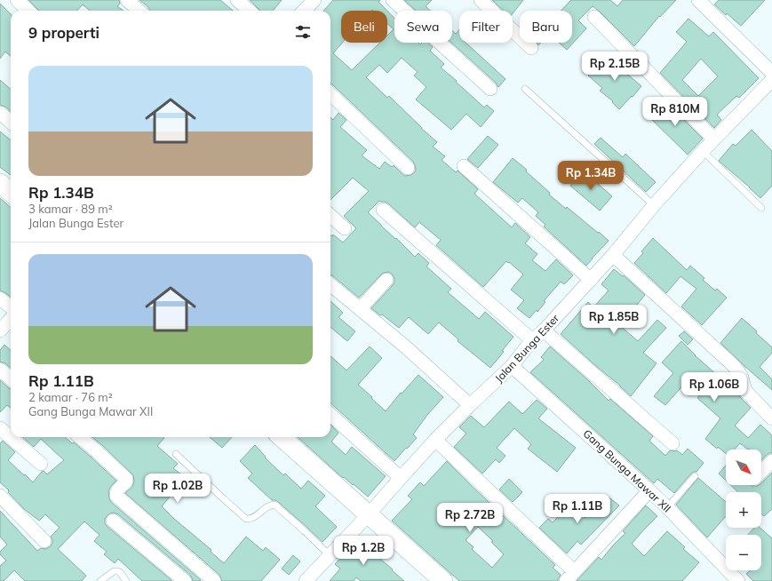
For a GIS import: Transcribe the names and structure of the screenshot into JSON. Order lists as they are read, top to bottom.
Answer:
{
  "streets": {
    "street": ["Jalan Bunga Ester", "Gang Bunga Mawar XII"]
  },
  "crossings": [
    ["Jalan Bunga Ester", "Gang Bunga Mawar XII"]
  ],
  "north": "bottom right",
  "page": {
    "chip": [
      "Beli",
      "Sewa",
      "Filter",
      "Baru"
    ],
    "heading": "9 properti",
    "price": [
      "Rp 2.15B",
      "Rp 810M",
      "Rp 1.34B",
      "Rp 1.85B",
      "Rp 1.06B",
      "Rp 1.02B",
      "Rp 1.11B",
      "Rp 2.72B",
      "Rp 1.2B"
    ],
    "list": [
      {
        "name": "Rp 1.34B",
        "note": "3 kamar · 89 m² · Jalan Bunga Ester"
      },
      {
        "name": "Rp 1.11B",
        "note": "2 kamar · 76 m² · Gang Bunga Mawar XII"
      }
    ],
    "map_buttons": ["+", "−"]
  }
}
